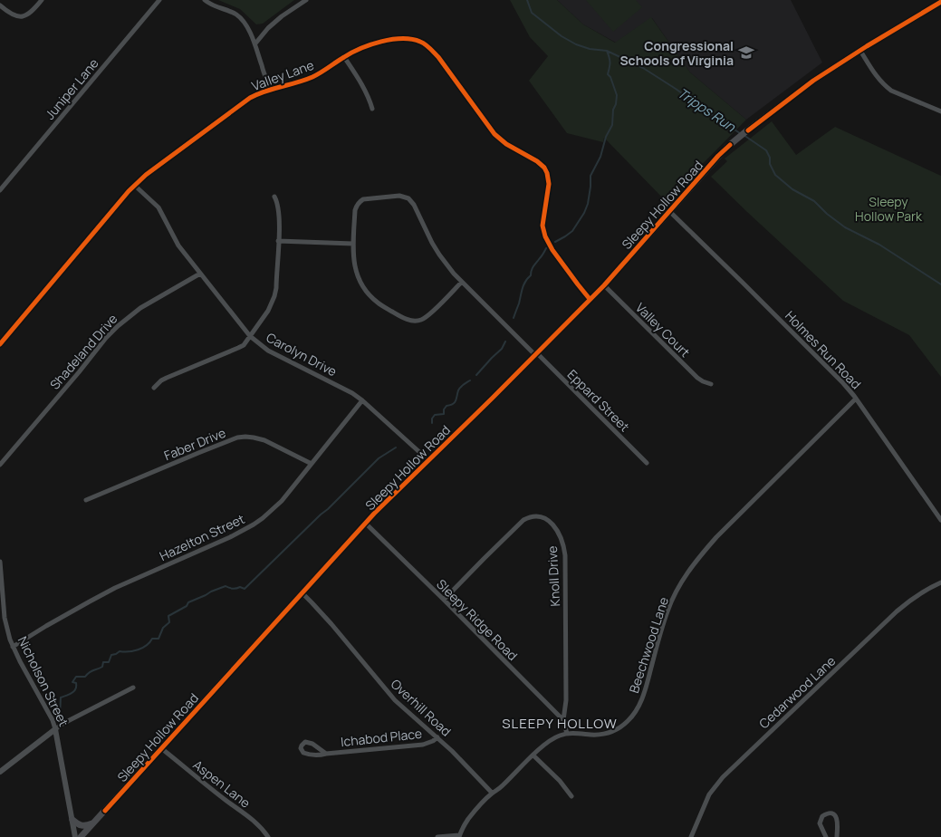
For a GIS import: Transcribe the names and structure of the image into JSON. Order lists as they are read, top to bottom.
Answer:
{
  "streets": {
    "main road": ["Sleepy Hollow Road"],
    "street": [
      "Valley Lane",
      "Juniper Lane",
      "Valley Court",
      "Holmes Run Road",
      "Shadeland Drive",
      "Carolyn Drive",
      "Eppard Street",
      "Faber Drive",
      "Hazelton Street",
      "Knoll Drive",
      "Sleepy Ridge Road",
      "Beechwood Lane",
      "Nicholson Street",
      "Cedarwood Lane",
      "Overhill Road",
      "Ichabod Place",
      "Aspen Lane"
    ]
  },
  "crossings": [
    ["Valley Lane", "Sleepy Hollow Road"],
    ["Valley Lane", "Carolyn Drive"],
    ["Sleepy Hollow Road", "Valley Court"],
    ["Sleepy Hollow Road", "Holmes Run Road"],
    ["Sleepy Hollow Road", "Carolyn Drive"],
    ["Sleepy Hollow Road", "Eppard Street"],
    ["Sleepy Hollow Road", "Sleepy Ridge Road"],
    ["Sleepy Hollow Road", "Overhill Road"],
    ["Sleepy Hollow Road", "Aspen Lane"],
    ["Holmes Run Road", "Beechwood Lane"],
    ["Shadeland Drive", "Carolyn Drive"],
    ["Carolyn Drive", "Hazelton Street"],
    ["Faber Drive", "Hazelton Street"],
    ["Hazelton Street", "Nicholson Street"],
    ["Knoll Drive", "Sleepy Ridge Road"],
    ["Sleepy Ridge Road", "Beechwood Lane"],
    ["Beechwood Lane", "Overhill Road"],
    ["Overhill Road", "Ichabod Place"]
  ],
  "districts": ["SLEEPY HOLLOW"],
  "water": ["Tripps Run"],
  "parks": ["Sleepy Hollow Park"],
  "places": {
    "school or university": ["Congressional Schools of Virginia"]
  }
}
